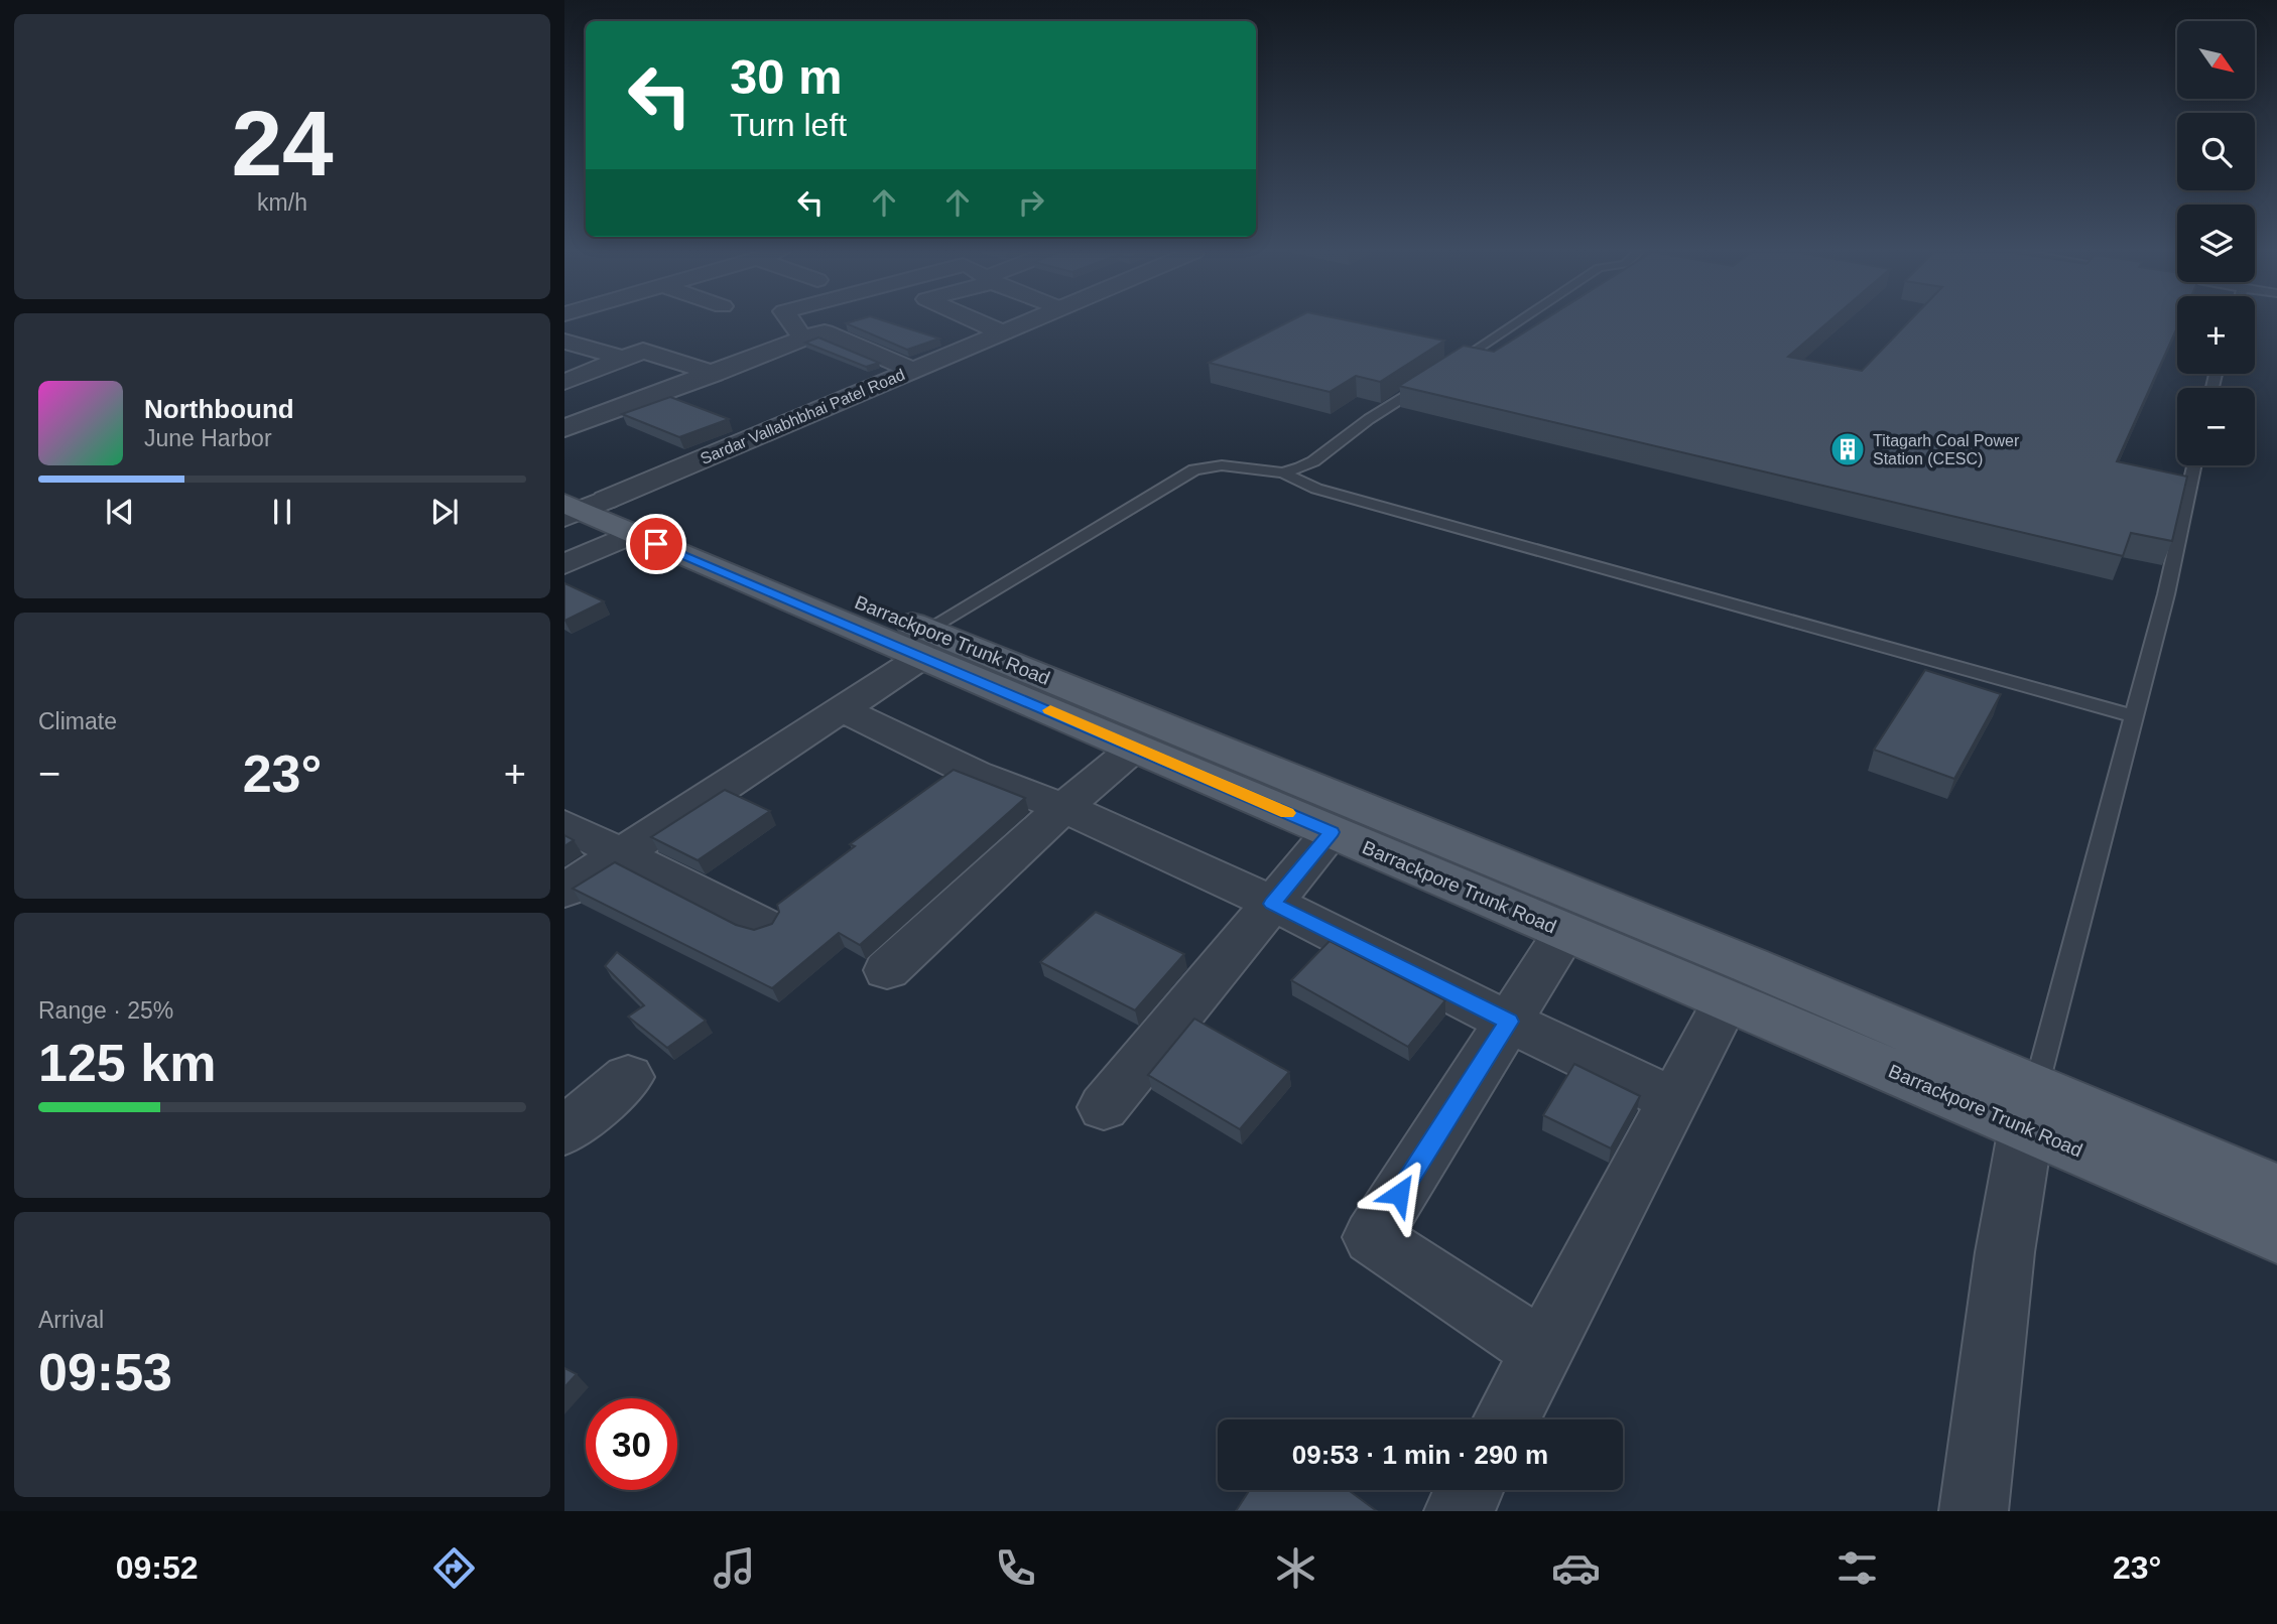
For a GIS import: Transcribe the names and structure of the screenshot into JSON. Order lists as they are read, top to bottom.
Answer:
{
  "streets": {
    "main road": ["Barrackpore Trunk Road"],
    "street": ["Sardar Vallabhbhai Patel Road"]
  },
  "crossings": [
    ["Sardar Vallabhbhai Patel Road", "Barrackpore Trunk Road"]
  ],
  "places": {
    "building": ["Titagarh Coal Power Station (CESC)"]
  },
  "north": "bottom right",
  "page": {
    "tile": [
      ["24", "km/h"],
      "Climate",
      ["Range · 25%", "125 km"],
      ["Arrival", "09:53"]
    ],
    "map_buttons": ["+", "−"],
    "turn": ["30 m", "Turn left"],
    "song": ["Northbound", "June Harbor"],
    "heat": ["−", "23°", "+"],
    "limit": "30",
    "trip": "09:53 · 1 min · 290 m",
    "tabs": ["09:52", "23°"]
  }
}
